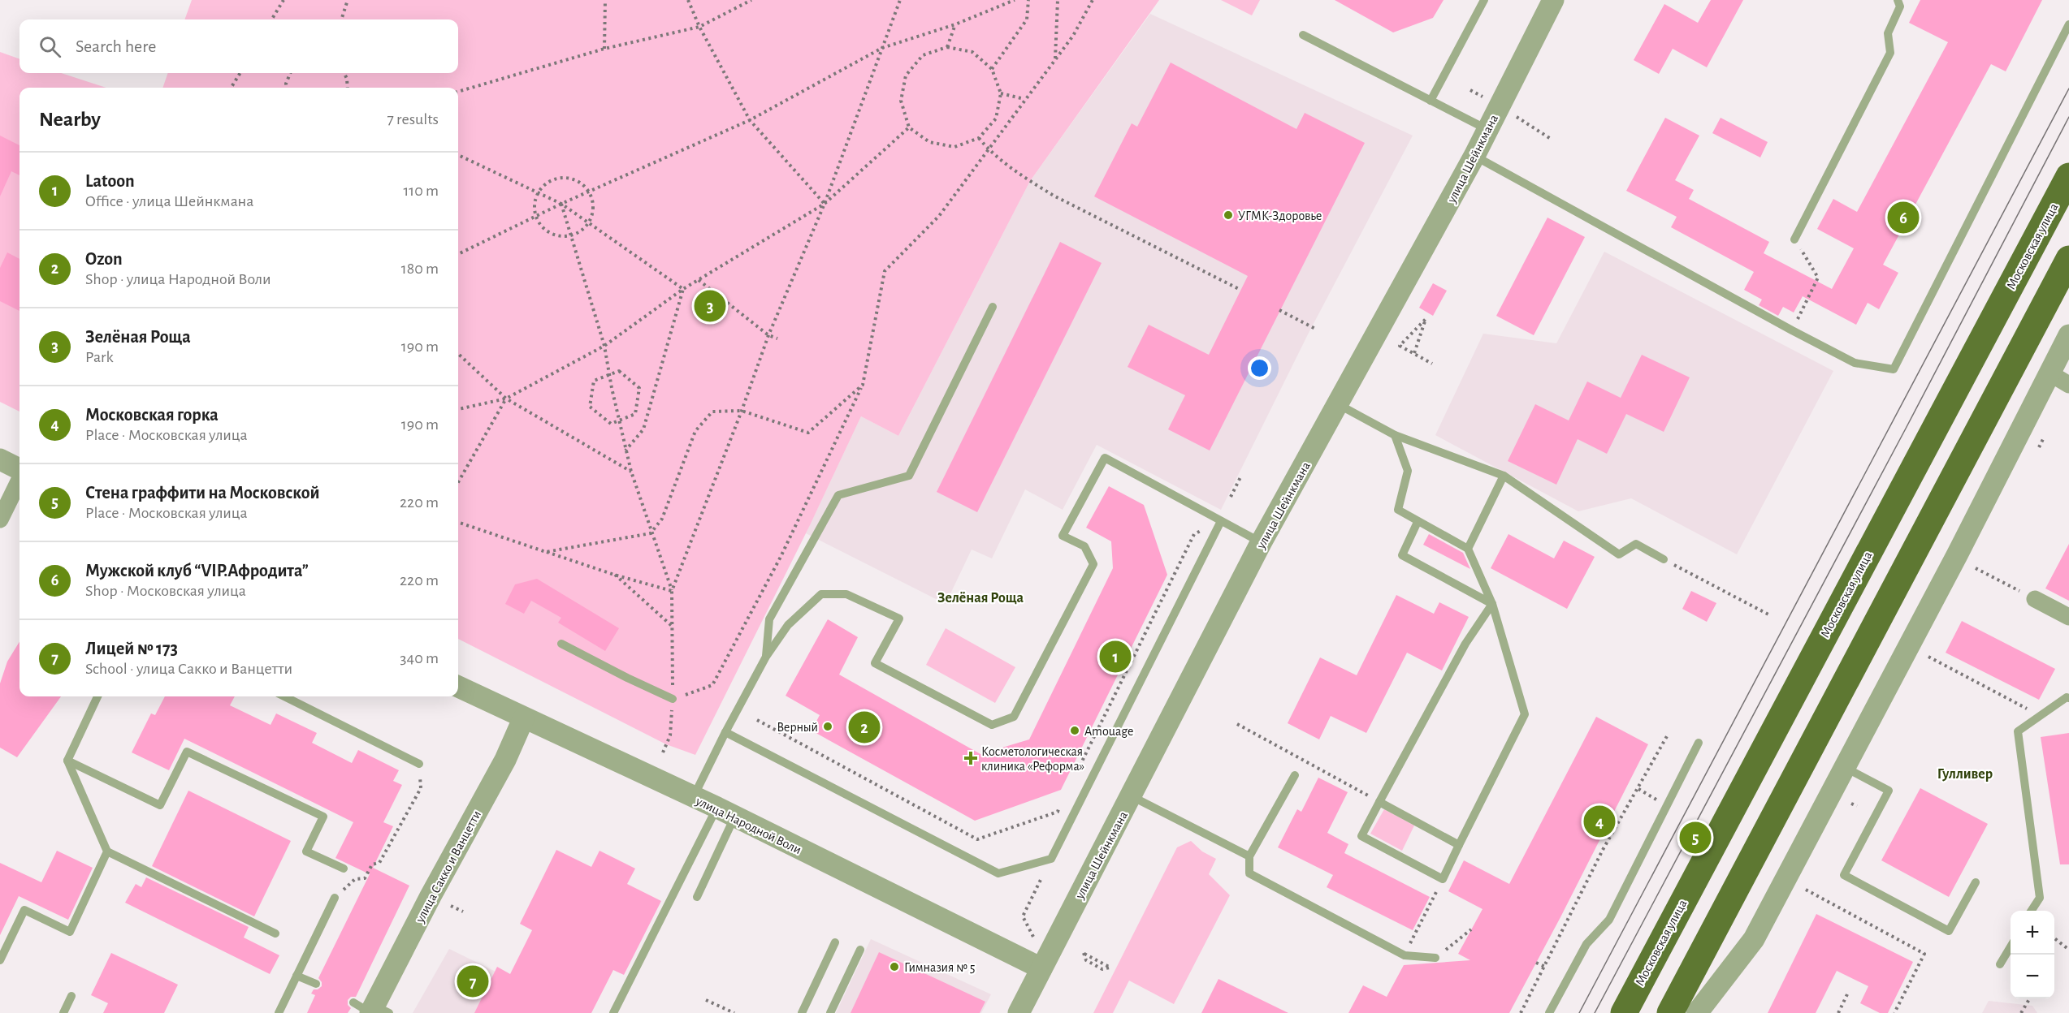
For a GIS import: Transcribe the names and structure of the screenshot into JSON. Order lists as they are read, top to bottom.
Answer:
{
  "streets": {
    "main road": ["Московская улица"],
    "street": ["улица Шейнкмана", "улица Народной Воли", "улица Сакко и Ванцетти"]
  },
  "crossings": [
    ["улица Шейнкмана", "улица Народной Воли"],
    ["улица Народной Воли", "улица Сакко и Ванцетти"]
  ],
  "districts": ["Зелёная Роща", "Гулливер"],
  "places": {
    "other": [
      "УГМК-Здоровье",
      "Верный",
      "Amouage",
      "Гимназия № 5"
    ],
    "health": ["Косметологическая клиника «Реформа»"]
  },
  "page": {
    "search": "Search here",
    "heading": ["Nearby", "7 results"],
    "list": [
      {
        "mark": "1",
        "name": "Latoon",
        "note": "Office · улица Шейнкмана",
        "value": "110 m"
      },
      {
        "mark": "2",
        "name": "Ozon",
        "note": "Shop · улица Народной Воли",
        "value": "180 m"
      },
      {
        "mark": "3",
        "name": "Зелёная Роща",
        "note": "Park",
        "value": "190 m"
      },
      {
        "mark": "4",
        "name": "Московская горка",
        "note": "Place · Московская улица",
        "value": "190 m"
      },
      {
        "mark": "5",
        "name": "Стена граффити на Московской",
        "note": "Place · Московская улица",
        "value": "220 m"
      },
      {
        "mark": "6",
        "name": "Мужской клуб “VIP.Афродита”",
        "note": "Shop · Московская улица",
        "value": "220 m"
      },
      {
        "mark": "7",
        "name": "Лицей № 173",
        "note": "School · улица Сакко и Ванцетти",
        "value": "340 m"
      }
    ],
    "pins": [
      "6",
      "3",
      "1",
      "2",
      "4",
      "5",
      "7"
    ],
    "map_buttons": ["+", "−"]
  }
}
